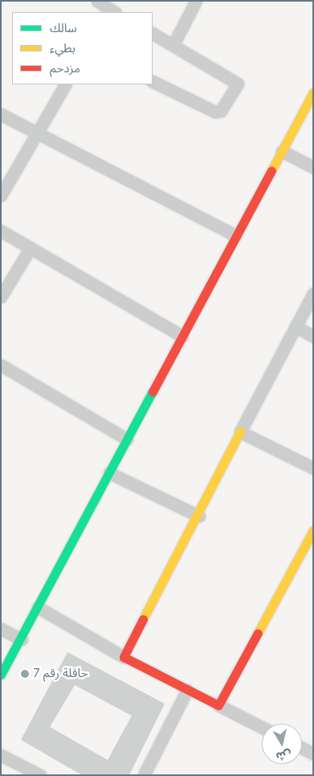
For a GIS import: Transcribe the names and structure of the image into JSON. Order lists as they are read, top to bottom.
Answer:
{
  "places": ["حافلة رقم 7"],
  "legend": ["سالك", "بطيء", "مزدحم"],
  "north": "bottom"
}
